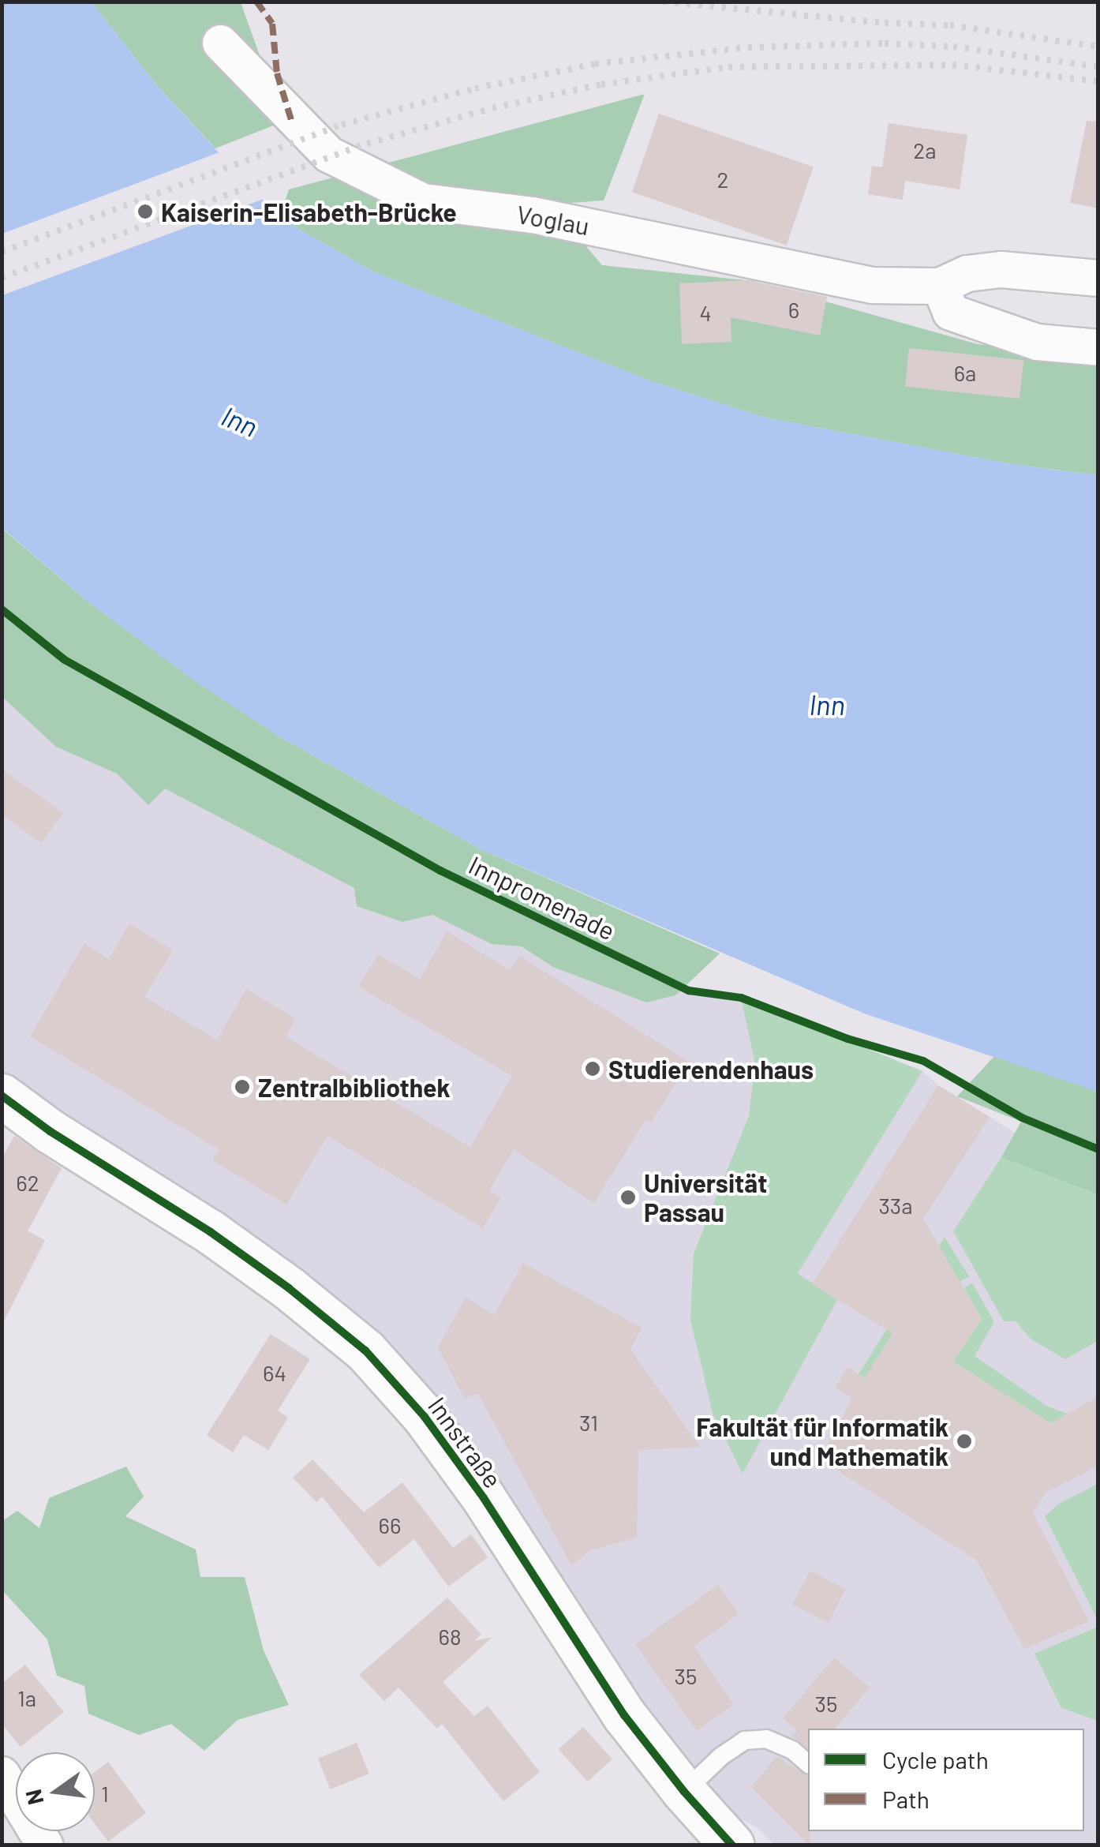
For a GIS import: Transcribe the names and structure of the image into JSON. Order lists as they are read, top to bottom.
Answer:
{
  "streets": {
    "street": ["Voglau", "Innstraße"],
    "cycle path": ["Innpromenade"]
  },
  "water": ["Inn"],
  "places": [
    "Kaiserin-Elisabeth-Brücke",
    "Studierendenhaus",
    "Zentralbibliothek",
    "Universität Passau",
    "Fakultät für Informatik und Mathematik"
  ],
  "house_numbers": [
    "2a",
    "2",
    "6",
    "4",
    "6a",
    "62",
    "33a",
    "64",
    "31",
    "66",
    "68",
    "35",
    "1a",
    "35",
    "1"
  ],
  "legend": ["Cycle path", "Path"],
  "north": "left"
}
